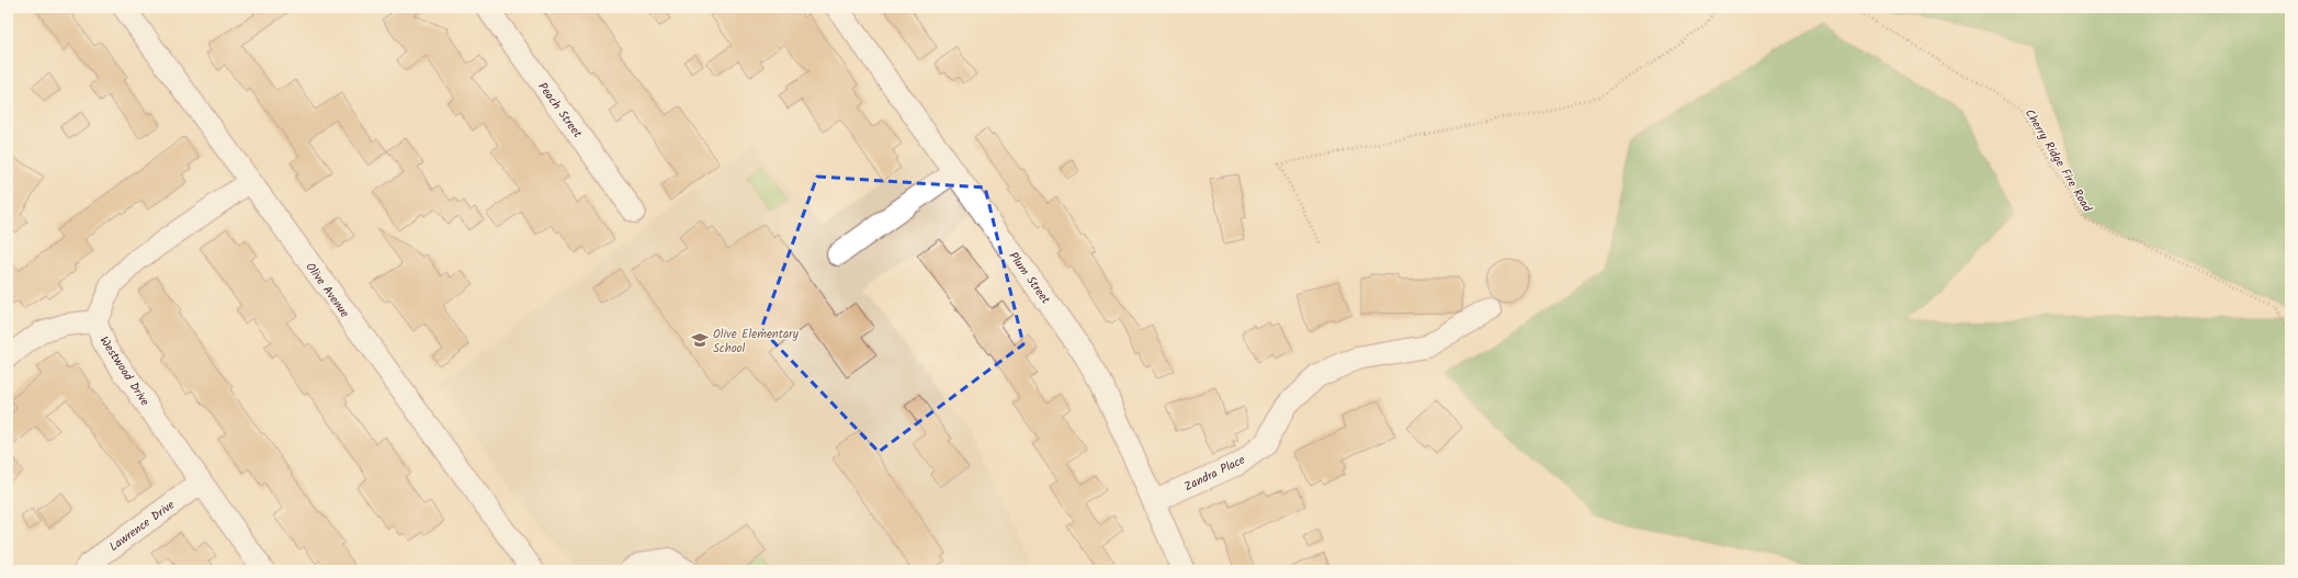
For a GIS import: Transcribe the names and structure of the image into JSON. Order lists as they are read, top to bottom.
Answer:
{
  "streets": {
    "street": [
      "Peach Street",
      "Plum Street",
      "Olive Avenue",
      "Westwood Drive",
      "Zandra Place",
      "Lawrence Drive"
    ],
    "path": ["Cherry Ridge Fire Road"]
  },
  "crossings": [
    ["Plum Street", "Zandra Place"],
    ["Olive Avenue", "Westwood Drive"],
    ["Westwood Drive", "Lawrence Drive"]
  ],
  "places": {
    "school or university": ["Olive Elementary School"]
  }
}
